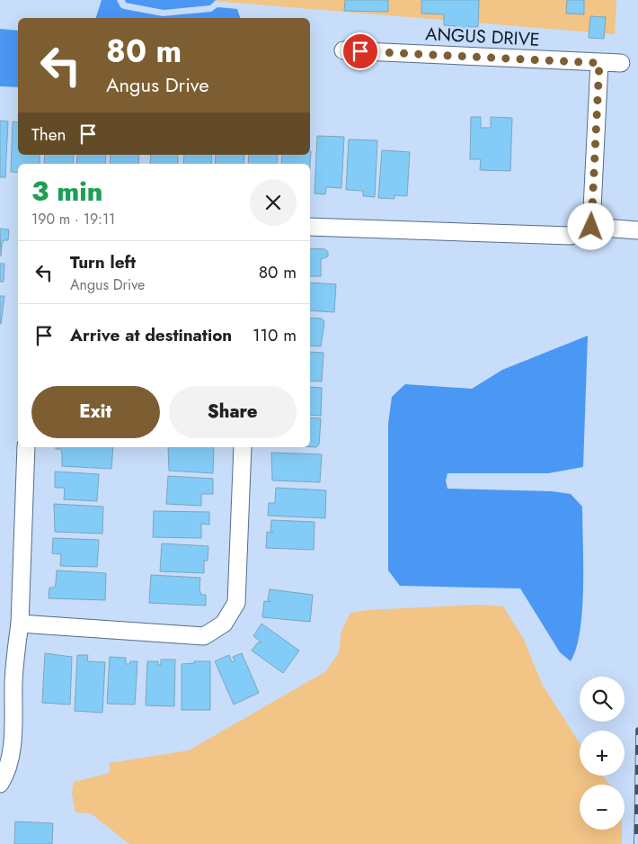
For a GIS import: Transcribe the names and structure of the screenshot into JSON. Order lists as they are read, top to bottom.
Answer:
{
  "streets": {
    "street": ["ANGUS DRIVE"]
  },
  "page": {
    "turn": ["80 m", "Angus Drive"],
    "then": "Then",
    "heading": ["3 min", "190 m · 19:11"],
    "list": [
      {
        "name": "Turn left",
        "note": "Angus Drive",
        "value": "80 m"
      },
      {
        "name": "Arrive at destination",
        "value": "110 m"
      }
    ],
    "buttons": ["Exit", "Share"],
    "map_buttons": ["+", "−"]
  }
}
